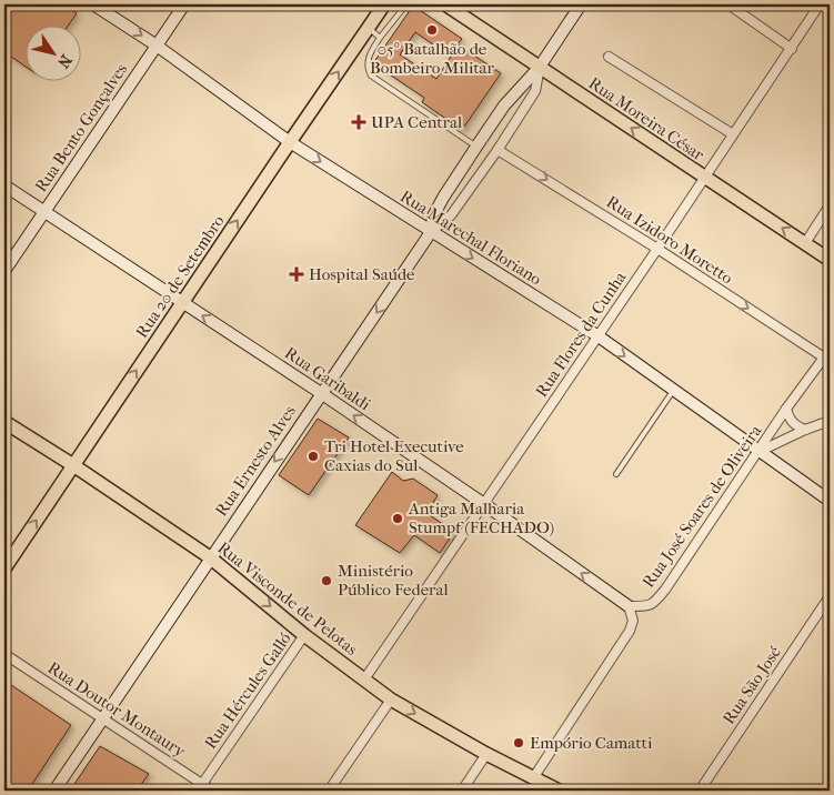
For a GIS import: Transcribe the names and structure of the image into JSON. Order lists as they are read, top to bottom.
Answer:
{
  "streets": {
    "main road": ["Rua Moreira César", "Rua 20 de Setembro", "Rua Visconde de Pelotas"],
    "street": [
      "Rua Bento Gonçalves",
      "Rua Marechal Floriano",
      "Rua Izidoro Moretto",
      "Rua Flores da Cunha",
      "Rua Garibaldi",
      "Rua Ernesto Alves",
      "Rua José Soares de Oliveira",
      "Rua São José",
      "Rua Hércules Galló",
      "Rua Doutor Montaury"
    ]
  },
  "crossings": [
    ["Rua Moreira César", "Rua Flores da Cunha"],
    ["Rua Moreira César", "Rua Ernesto Alves"],
    ["Rua Bento Gonçalves", "Rua Marechal Floriano"],
    ["Rua Bento Gonçalves", "Rua Garibaldi"],
    ["Rua Marechal Floriano", "Rua 20 de Setembro"],
    ["Rua Marechal Floriano", "Rua Flores da Cunha"],
    ["Rua Marechal Floriano", "Rua Ernesto Alves"],
    ["Rua Marechal Floriano", "Rua José Soares de Oliveira"],
    ["Rua Izidoro Moretto", "Rua Flores da Cunha"],
    ["Rua Izidoro Moretto", "Rua Ernesto Alves"],
    ["Rua Izidoro Moretto", "Rua José Soares de Oliveira"],
    ["Rua 20 de Setembro", "Rua Garibaldi"],
    ["Rua 20 de Setembro", "Rua Visconde de Pelotas"],
    ["Rua Flores da Cunha", "Rua Garibaldi"],
    ["Rua Flores da Cunha", "Rua Visconde de Pelotas"],
    ["Rua Garibaldi", "Rua Ernesto Alves"],
    ["Rua Garibaldi", "Rua José Soares de Oliveira"],
    ["Rua Ernesto Alves", "Rua Visconde de Pelotas"],
    ["Rua Ernesto Alves", "Rua Doutor Montaury"],
    ["Rua Visconde de Pelotas", "Rua Hércules Galló"],
    ["Rua Hércules Galló", "Rua Doutor Montaury"]
  ],
  "one_way": [
    "Rua Moreira César",
    "Rua Marechal Floriano",
    "Rua Izidoro Moretto",
    "Rua 20 de Setembro",
    "Rua Garibaldi"
  ],
  "places": {
    "other": [
      "05º Batalhão de Bombeiro Militar",
      "Tri Hotel Executive Caxias do Sul",
      "Antiga Malharia Stumpf (FECHADO)",
      "Ministério Público Federal",
      "Empório Camatti"
    ],
    "health": ["UPA Central", "Hospital Saúde"]
  },
  "north": "bottom right"
}
